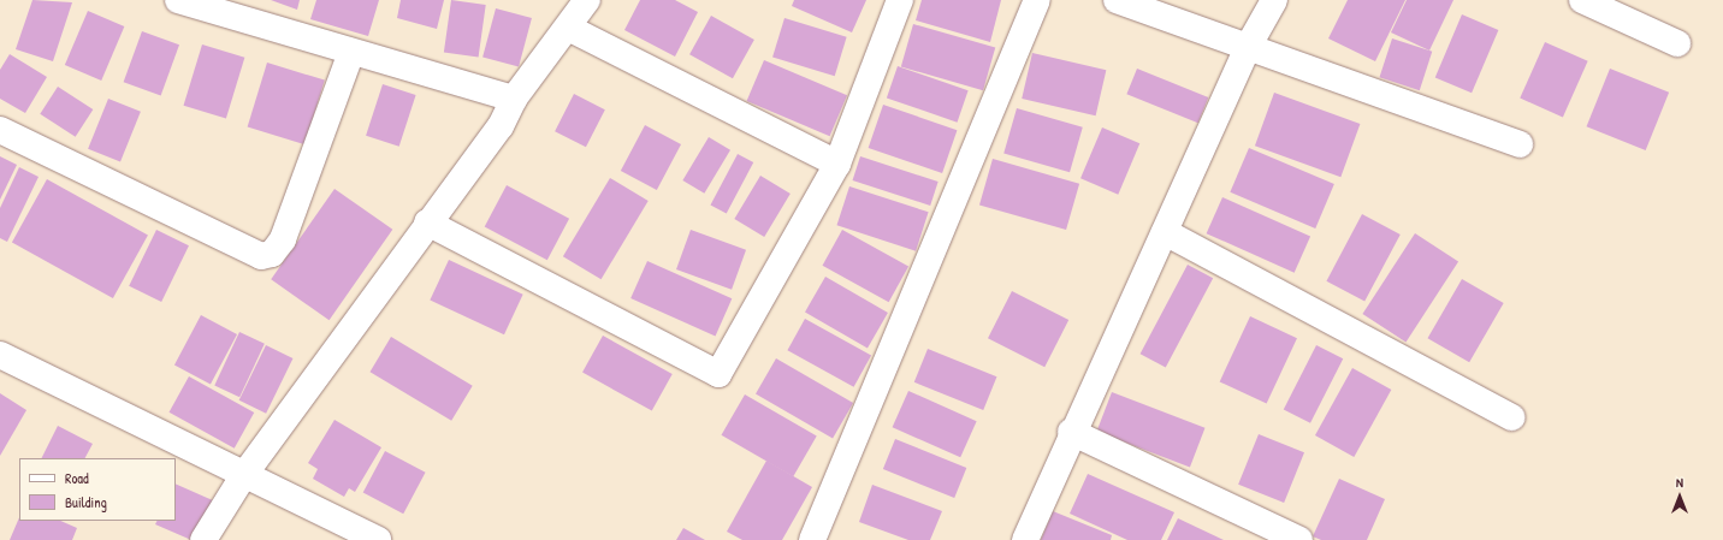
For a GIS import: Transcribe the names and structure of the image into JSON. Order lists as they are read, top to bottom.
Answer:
{
  "legend": ["Road", "Building"],
  "north": "top"
}
